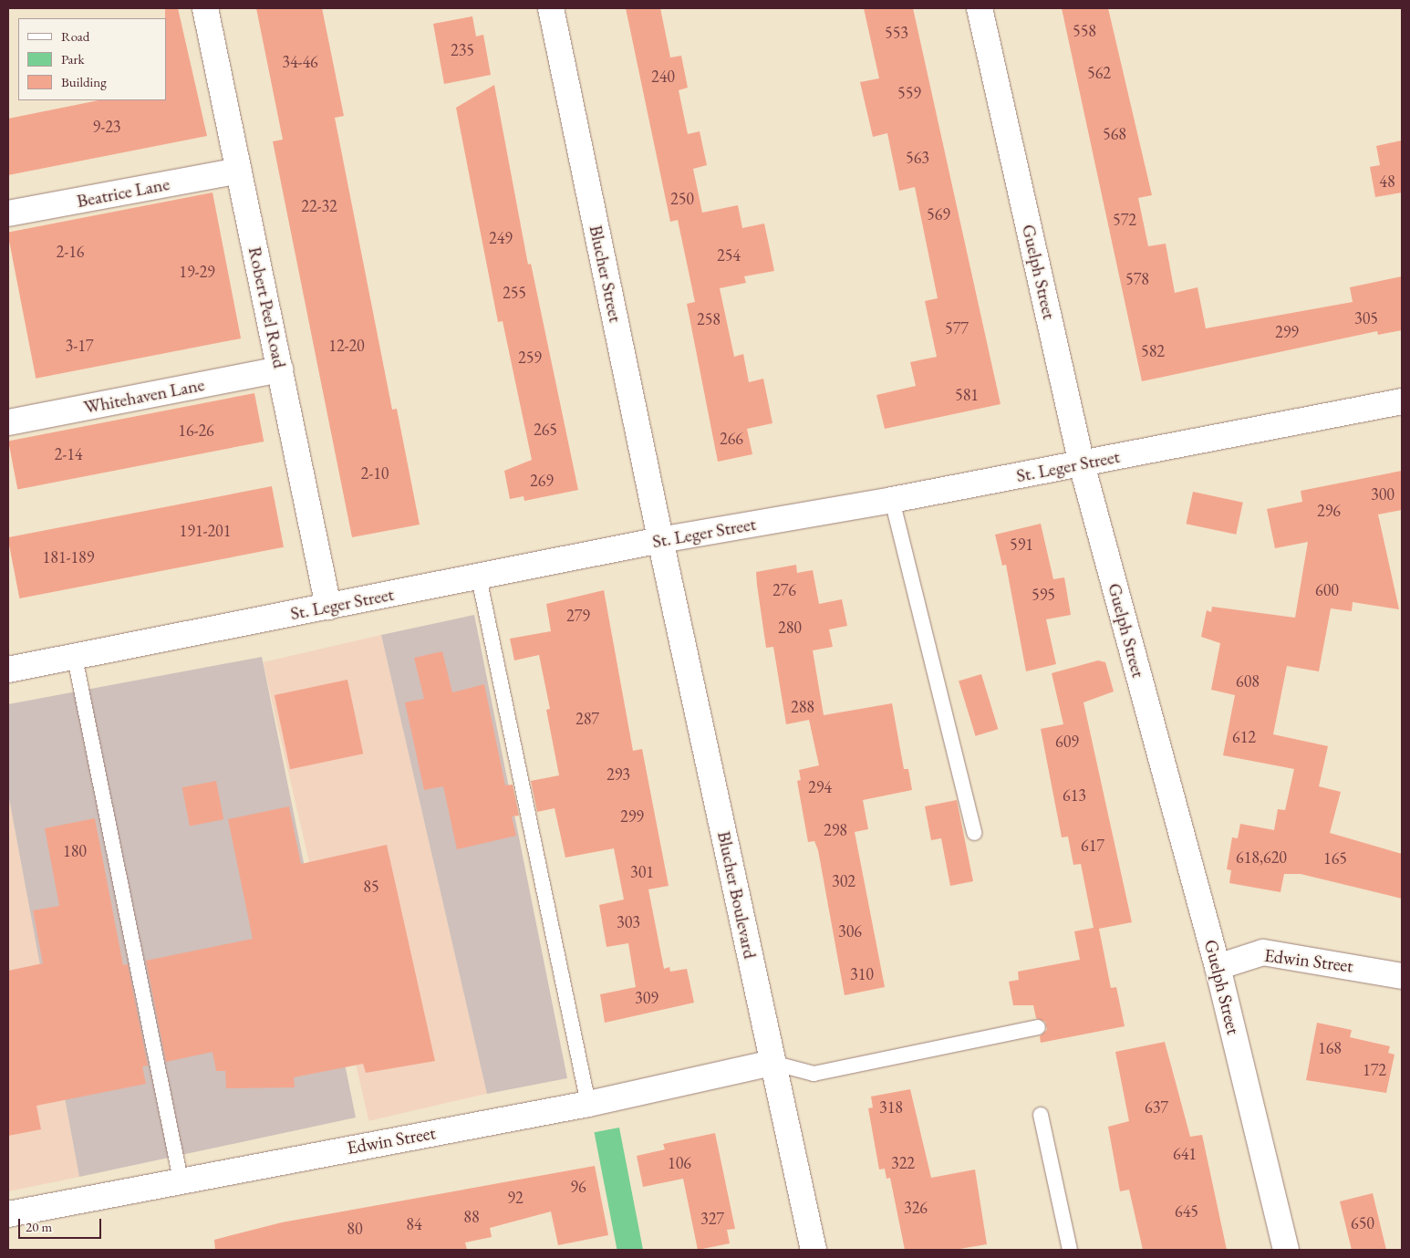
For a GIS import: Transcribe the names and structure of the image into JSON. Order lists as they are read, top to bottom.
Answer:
{
  "streets": {
    "street": [
      "Beatrice Lane",
      "Guelph Street",
      "Blucher Street",
      "Robert Peel Road",
      "Whitehaven Lane",
      "St. Leger Street",
      "Blucher Boulevard",
      "Edwin Street"
    ]
  },
  "crossings": [
    ["Beatrice Lane", "Robert Peel Road"],
    ["Guelph Street", "St. Leger Street"],
    ["Guelph Street", "Edwin Street"],
    ["Blucher Street", "St. Leger Street"],
    ["Blucher Street", "Blucher Boulevard"],
    ["Robert Peel Road", "Whitehaven Lane"],
    ["Robert Peel Road", "St. Leger Street"],
    ["St. Leger Street", "Blucher Boulevard"],
    ["Blucher Boulevard", "Edwin Street"]
  ],
  "house_numbers": [
    "558",
    "553",
    "235",
    "34-46",
    "562",
    "240",
    "559",
    "9-23",
    "568",
    "563",
    "48",
    "250",
    "22-32",
    "569",
    "572",
    "249",
    "2-16",
    "254",
    "19-29",
    "578",
    "255",
    "305",
    "258",
    "577",
    "299",
    "3-17",
    "12-20",
    "582",
    "259",
    "581",
    "265",
    "16-26",
    "266",
    "2-14",
    "2-10",
    "269",
    "300",
    "296",
    "191-201",
    "591",
    "181-189",
    "276",
    "600",
    "595",
    "279",
    "280",
    "608",
    "288",
    "287",
    "612",
    "609",
    "293",
    "294",
    "613",
    "299",
    "298",
    "617",
    "180",
    "618,620",
    "165",
    "301",
    "302",
    "85",
    "303",
    "306",
    "310",
    "309",
    "168",
    "172",
    "318",
    "637",
    "641",
    "106",
    "322",
    "96",
    "92",
    "326",
    "645",
    "88",
    "327",
    "650",
    "84",
    "80"
  ],
  "legend": ["Road", "Park", "Building"],
  "scale_bar": "20 m"
}
